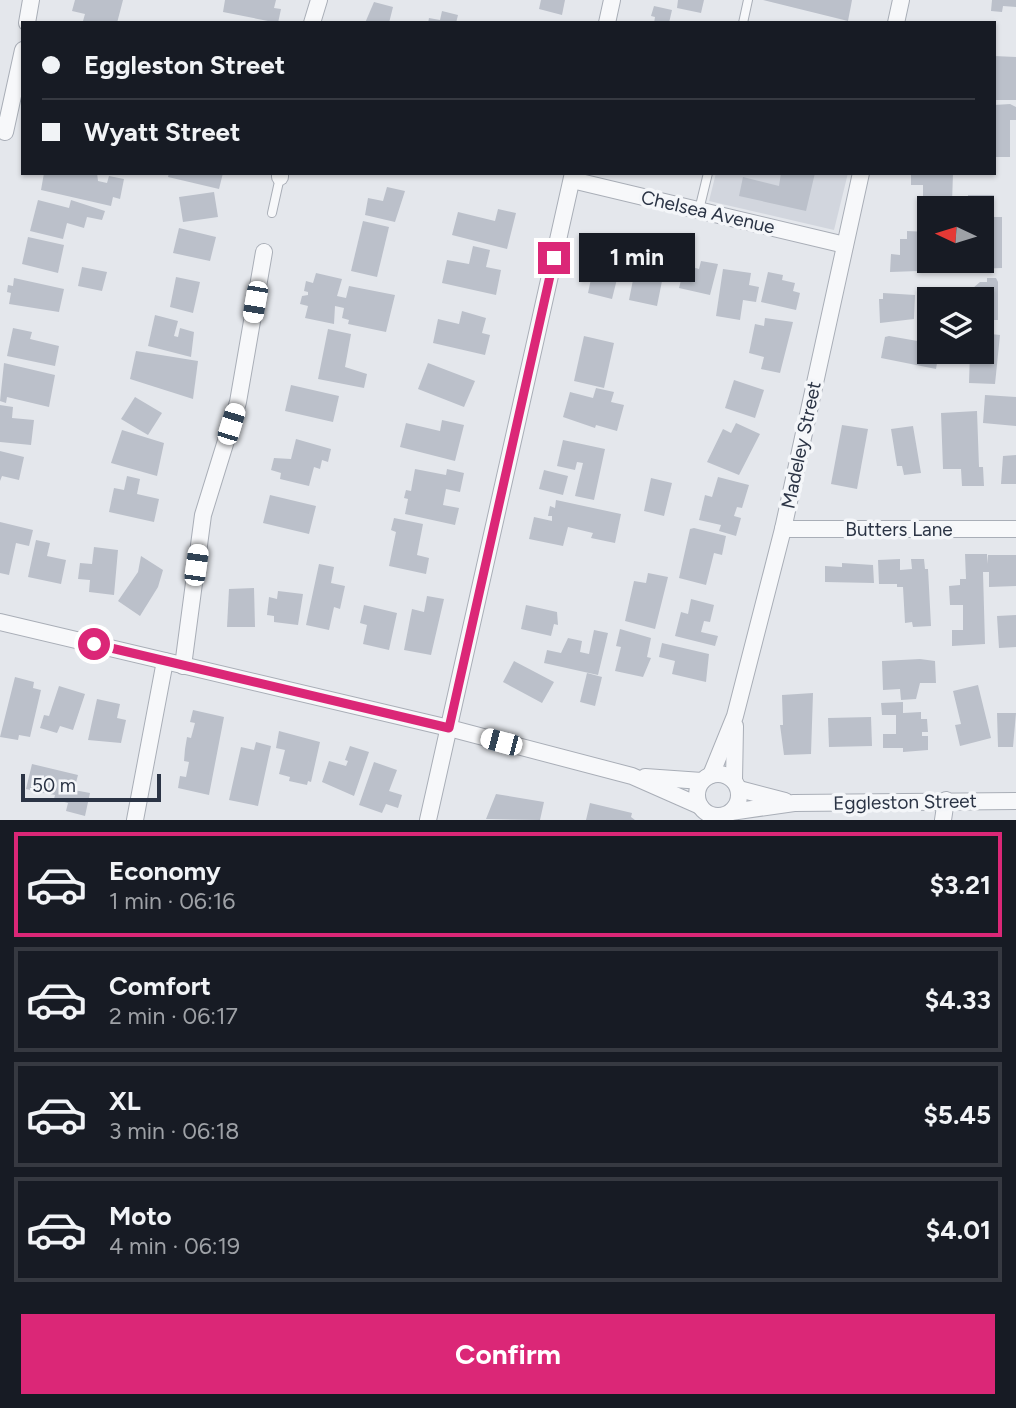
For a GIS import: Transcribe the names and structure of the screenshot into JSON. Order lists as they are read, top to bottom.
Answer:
{
  "streets": {
    "street": [
      "Chelsea Avenue",
      "Madeley Street",
      "Butters Lane",
      "Eggleston Street"
    ]
  },
  "crossings": [
    ["Chelsea Avenue", "Madeley Street"],
    ["Madeley Street", "Butters Lane"],
    ["Madeley Street", "Eggleston Street"]
  ],
  "scale_bar": "50 m",
  "north": "left",
  "page": {
    "banner": ["Eggleston Street", "Wyatt Street"],
    "bubble": "1 min",
    "scale": "50 m",
    "list": [
      {
        "name": "Economy",
        "note": "1 min · 06:16",
        "value": "$3.21"
      },
      {
        "name": "Comfort",
        "note": "2 min · 06:17",
        "value": "$4.33"
      },
      {
        "name": "XL",
        "note": "3 min · 06:18",
        "value": "$5.45"
      },
      {
        "name": "Moto",
        "note": "4 min · 06:19",
        "value": "$4.01"
      }
    ],
    "buttons": "Confirm"
  }
}
